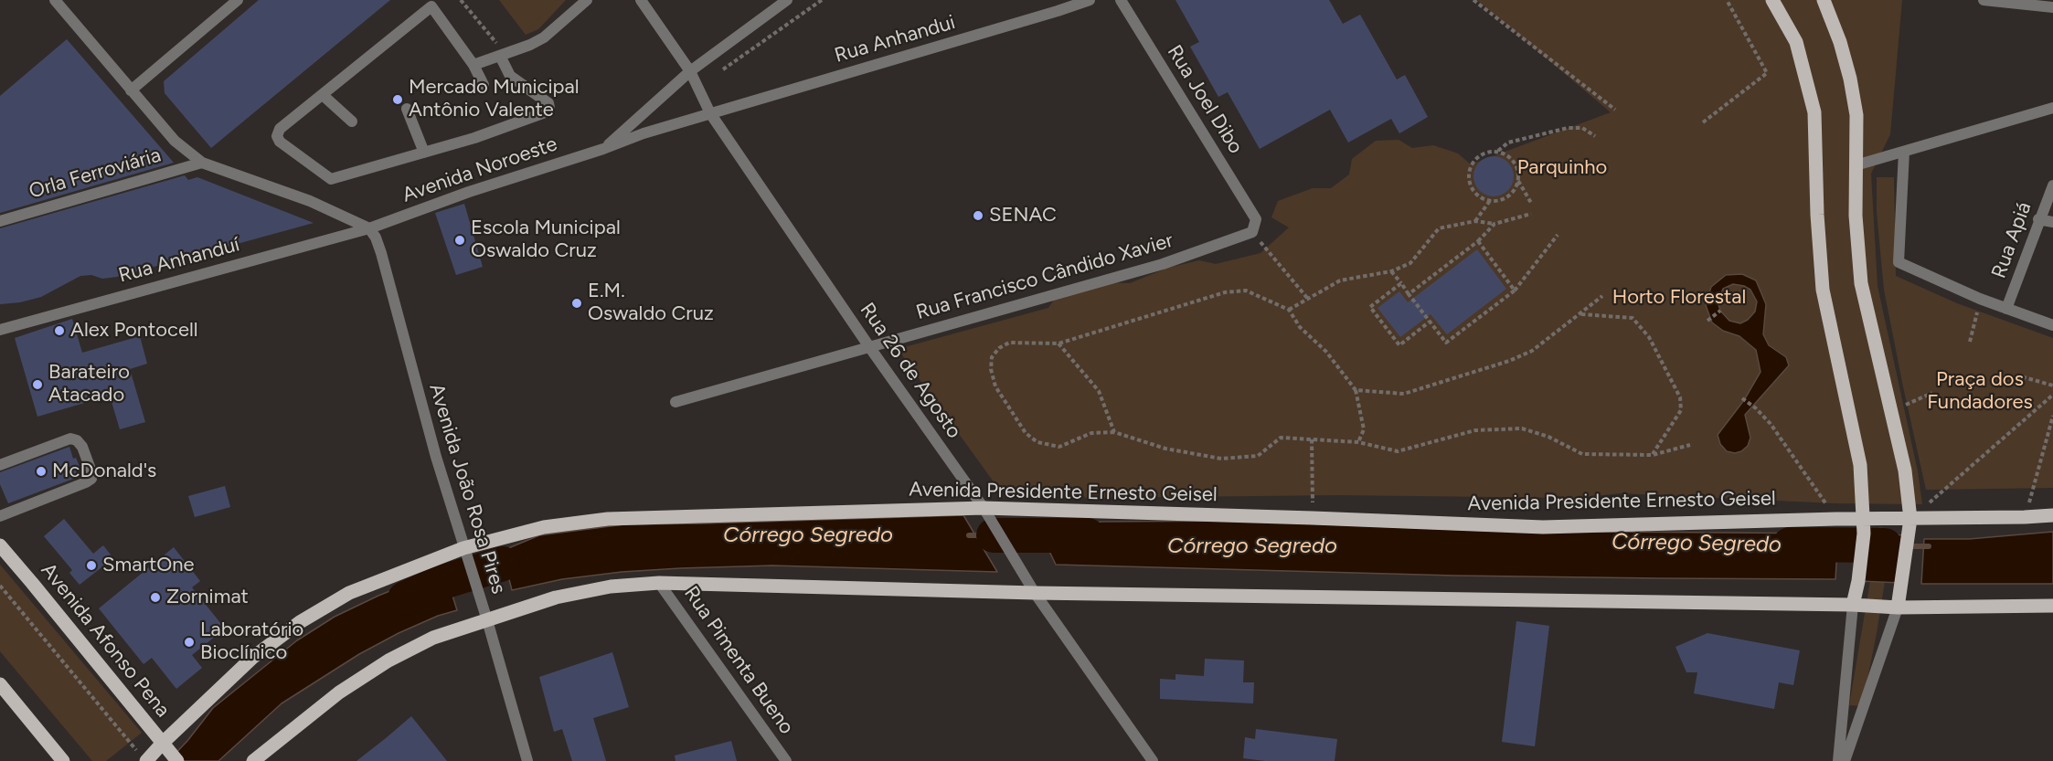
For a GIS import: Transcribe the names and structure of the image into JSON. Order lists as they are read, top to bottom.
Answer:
{
  "streets": {
    "main road": ["Avenida Presidente Ernesto Geisel", "Avenida Afonso Pena"],
    "street": [
      "Rua Anhandui",
      "Rua Joel Dibo",
      "Avenida Noroeste",
      "Orla Ferroviária",
      "Rua Apiá",
      "Rua Anhanduí",
      "Rua Francisco Cândido Xavier",
      "Rua 26 de Agosto",
      "Avenida João Rosa Pires",
      "Rua Pimenta Bueno"
    ]
  },
  "crossings": [
    ["Rua Anhandui", "Avenida Noroeste"],
    ["Rua Anhandui", "Rua 26 de Agosto"],
    ["Rua Joel Dibo", "Rua Francisco Cândido Xavier"],
    ["Avenida Noroeste", "Rua Anhanduí"],
    ["Avenida Noroeste", "Rua 26 de Agosto"],
    ["Avenida Noroeste", "Avenida João Rosa Pires"],
    ["Rua Anhanduí", "Avenida João Rosa Pires"],
    ["Rua Francisco Cândido Xavier", "Rua 26 de Agosto"],
    ["Rua 26 de Agosto", "Avenida Presidente Ernesto Geisel"],
    ["Avenida João Rosa Pires", "Avenida Presidente Ernesto Geisel"],
    ["Avenida Presidente Ernesto Geisel", "Avenida Afonso Pena"]
  ],
  "water": ["Córrego Segredo"],
  "parks": ["Parquinho", "Horto Florestal", "Praça dos Fundadores"],
  "places": [
    "Mercado Municipal Antônio Valente",
    "SENAC",
    "Escola Municipal Oswaldo Cruz",
    "E.M. Oswaldo Cruz",
    "Alex Pontocell",
    "Barateiro Atacado",
    "McDonald's",
    "SmartOne",
    "Zornimat",
    "Laboratório Bioclínico"
  ]
}
